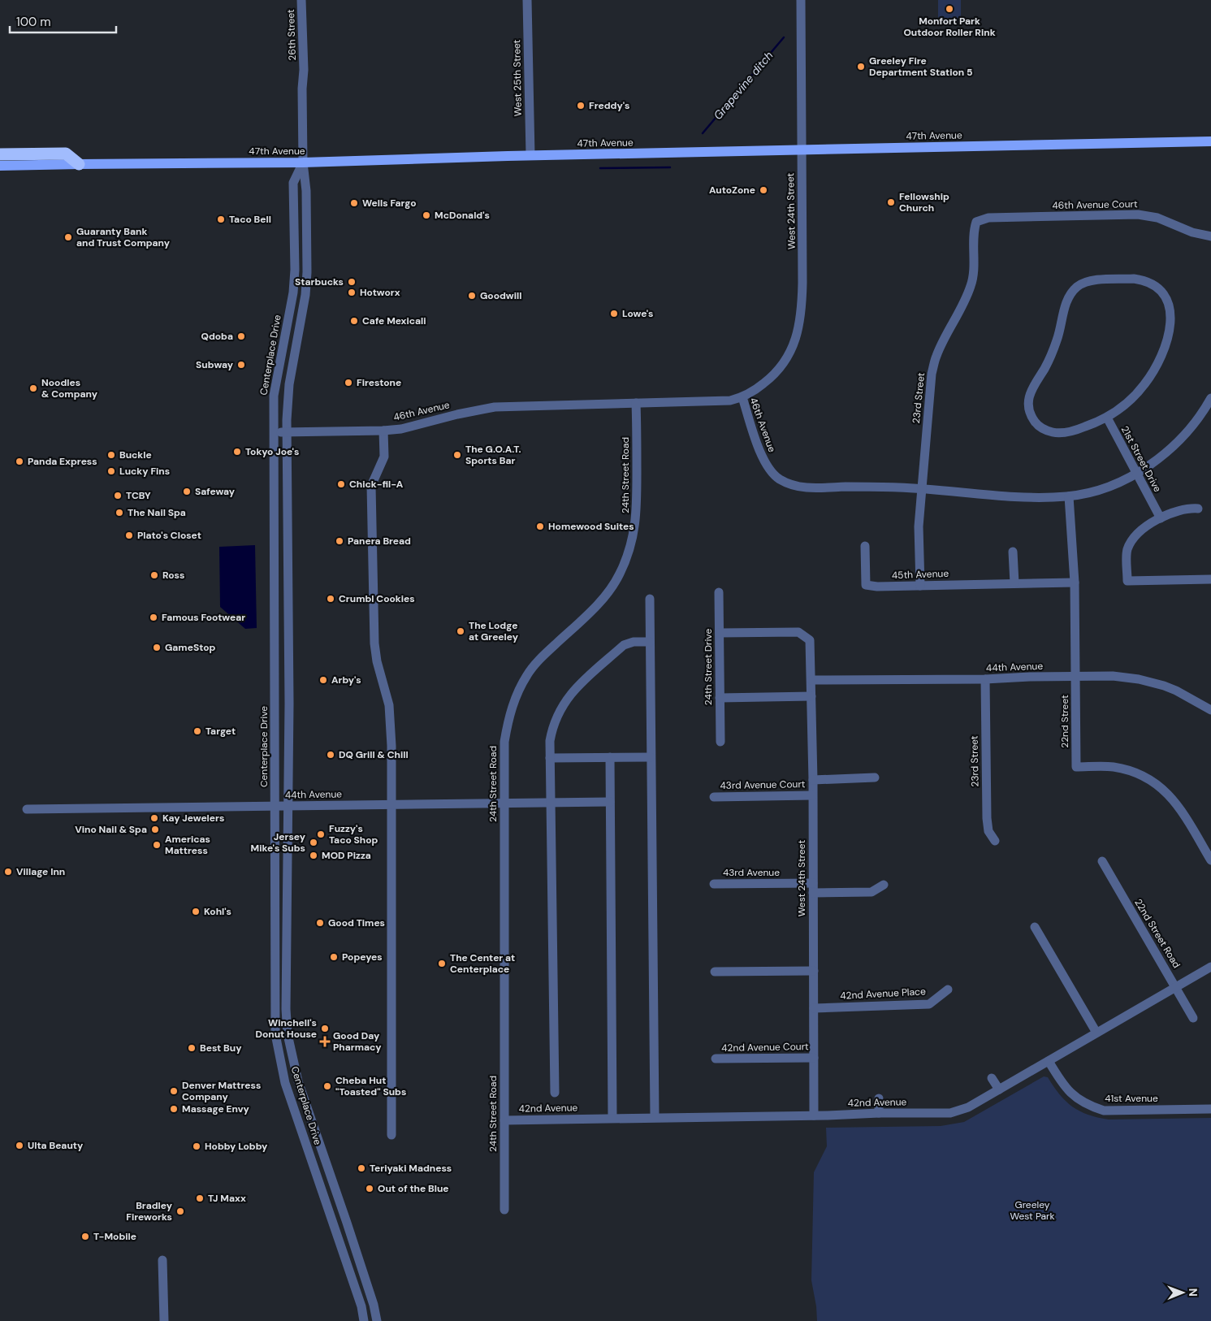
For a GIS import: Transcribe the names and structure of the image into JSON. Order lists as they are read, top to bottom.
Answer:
{
  "streets": {
    "main road": ["47th Avenue"],
    "street": [
      "26th Street",
      "West 25th Street",
      "46th Avenue Court",
      "West 24th Street",
      "Centerplace Drive",
      "23rd Street",
      "46th Avenue",
      "21st Street Drive",
      "24th Street Road",
      "45th Avenue",
      "24th Street Drive",
      "44th Avenue",
      "22nd Street",
      "43rd Avenue Court",
      "43rd Avenue",
      "22nd Street Road",
      "42nd Avenue Place",
      "42nd Avenue Court",
      "41st Avenue",
      "42nd Avenue"
    ]
  },
  "crossings": [
    ["26th Street", "Centerplace Drive"],
    ["West 25th Street", "47th Avenue"],
    ["47th Avenue", "West 24th Street"],
    ["47th Avenue", "Centerplace Drive"],
    ["46th Avenue Court", "23rd Street"],
    ["West 24th Street", "46th Avenue"],
    ["West 24th Street", "24th Street Drive"],
    ["West 24th Street", "44th Avenue"],
    ["West 24th Street", "43rd Avenue Court"],
    ["West 24th Street", "43rd Avenue"],
    ["West 24th Street", "42nd Avenue Place"],
    ["West 24th Street", "42nd Avenue Court"],
    ["West 24th Street", "42nd Avenue"],
    ["Centerplace Drive", "46th Avenue"],
    ["Centerplace Drive", "44th Avenue"],
    ["23rd Street", "46th Avenue"],
    ["23rd Street", "45th Avenue"],
    ["23rd Street", "44th Avenue"],
    ["46th Avenue", "21st Street Drive"],
    ["46th Avenue", "24th Street Road"],
    ["46th Avenue", "22nd Street"],
    ["24th Street Road", "44th Avenue"],
    ["24th Street Road", "42nd Avenue"],
    ["45th Avenue", "22nd Street"],
    ["44th Avenue", "22nd Street"],
    ["22nd Street Road", "42nd Avenue"],
    ["41st Avenue", "42nd Avenue"]
  ],
  "water": ["Grapevine ditch"],
  "parks": ["Greeley West Park"],
  "places": {
    "other": [
      "Monfort Park Outdoor Roller Rink",
      "Greeley Fire Department Station 5",
      "Freddy's",
      "AutoZone",
      "Fellowship Church",
      "Wells Fargo",
      "McDonald's",
      "Taco Bell",
      "Guaranty Bank and Trust Company",
      "Starbucks",
      "Hotworx",
      "Goodwill",
      "Lowe's",
      "Cafe Mexicali",
      "Qdoba",
      "Subway",
      "Firestone",
      "Noodles & Company",
      "Tokyo Joe's",
      "Buckle",
      "The G.O.A.T. Sports Bar",
      "Panda Express",
      "Lucky Fins",
      "Chick-fil-A",
      "Safeway",
      "TCBY",
      "The Nail Spa",
      "Homewood Suites",
      "Plato's Closet",
      "Panera Bread",
      "Ross",
      "Crumbl Cookies",
      "Famous Footwear",
      "The Lodge at Greeley",
      "GameStop",
      "Arby's",
      "Target",
      "DQ Grill & Chill",
      "Kay Jewelers",
      "Vino Nail & Spa",
      "Fuzzy's Taco Shop",
      "Jersey Mike's Subs",
      "Americas Mattress",
      "MOD Pizza",
      "Village Inn",
      "Kohl's",
      "Good Times",
      "Popeyes",
      "The Center at Centerplace",
      "Winchell's Donut House",
      "Best Buy",
      "Cheba Hut \"Toasted\" Subs",
      "Denver Mattress Company",
      "Massage Envy",
      "Ulta Beauty",
      "Hobby Lobby",
      "Teriyaki Madness",
      "Out of the Blue",
      "TJ Maxx",
      "Bradley Fireworks",
      "T-Mobile"
    ],
    "health": ["Good Day Pharmacy"]
  },
  "scale_bar": "100 m",
  "north": "right"
}
